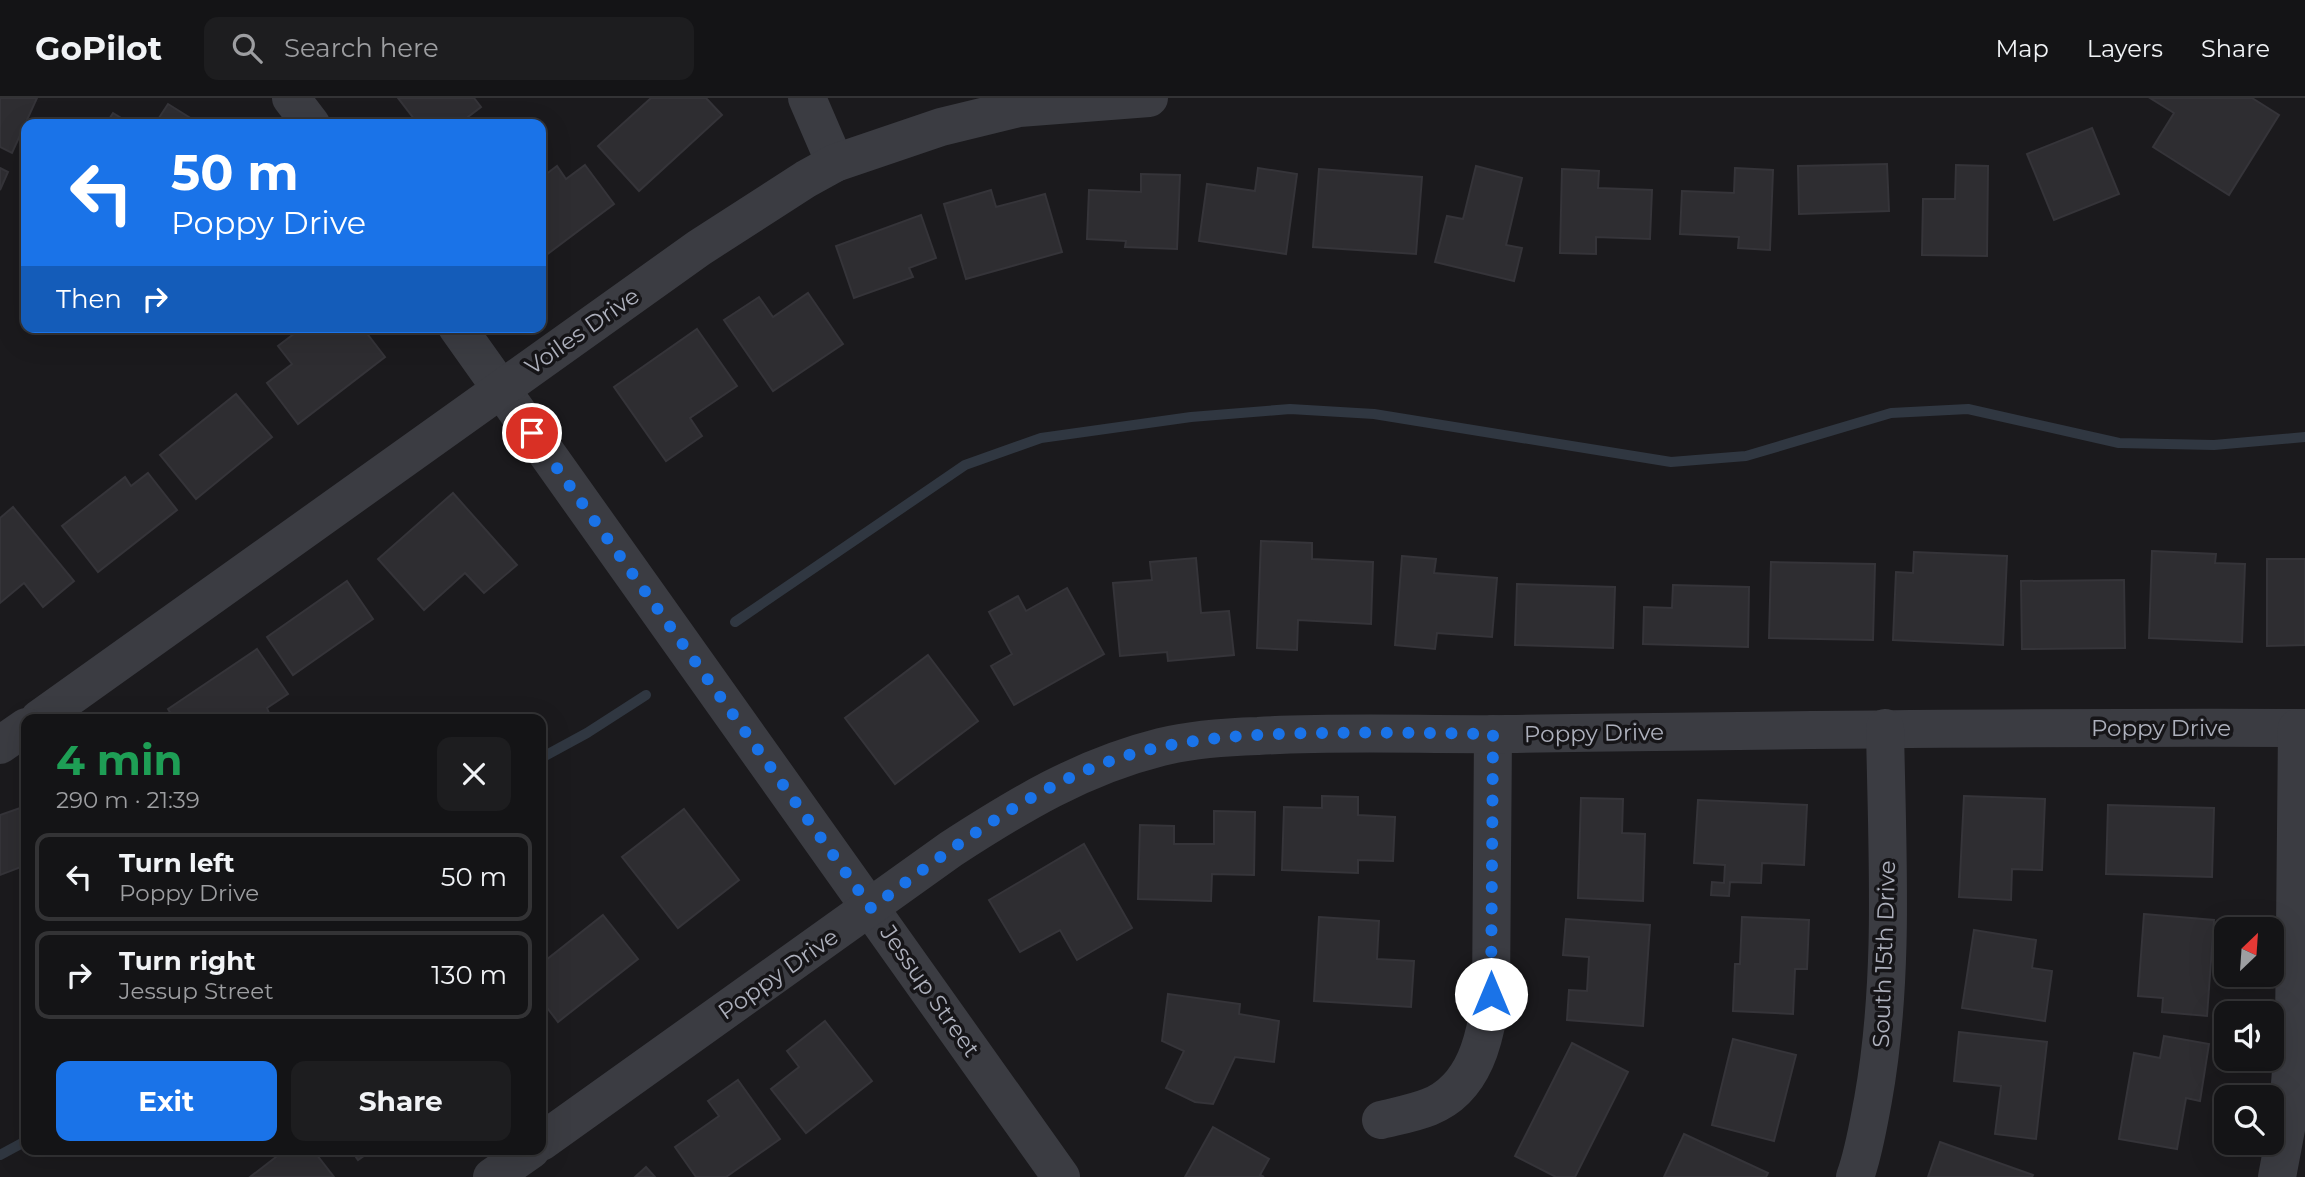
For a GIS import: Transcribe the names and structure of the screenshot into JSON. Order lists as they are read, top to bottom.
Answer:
{
  "streets": {
    "street": [
      "Voiles Drive",
      "Poppy Drive",
      "South 15th Drive",
      "Jessup Street"
    ]
  },
  "crossings": [
    ["Voiles Drive", "Jessup Street"],
    ["Poppy Drive", "South 15th Drive"],
    ["Poppy Drive", "Jessup Street"]
  ],
  "north": "top right",
  "page": {
    "header": "GoPilot",
    "search": "Search here",
    "nav": ["Map", "Layers", "Share"],
    "turn": ["50 m", "Poppy Drive"],
    "then": "Then",
    "heading": ["4 min", "290 m · 21:39"],
    "list": [
      {
        "name": "Turn left",
        "note": "Poppy Drive",
        "value": "50 m"
      },
      {
        "name": "Turn right",
        "note": "Jessup Street",
        "value": "130 m"
      }
    ],
    "buttons": ["Exit", "Share"]
  }
}
